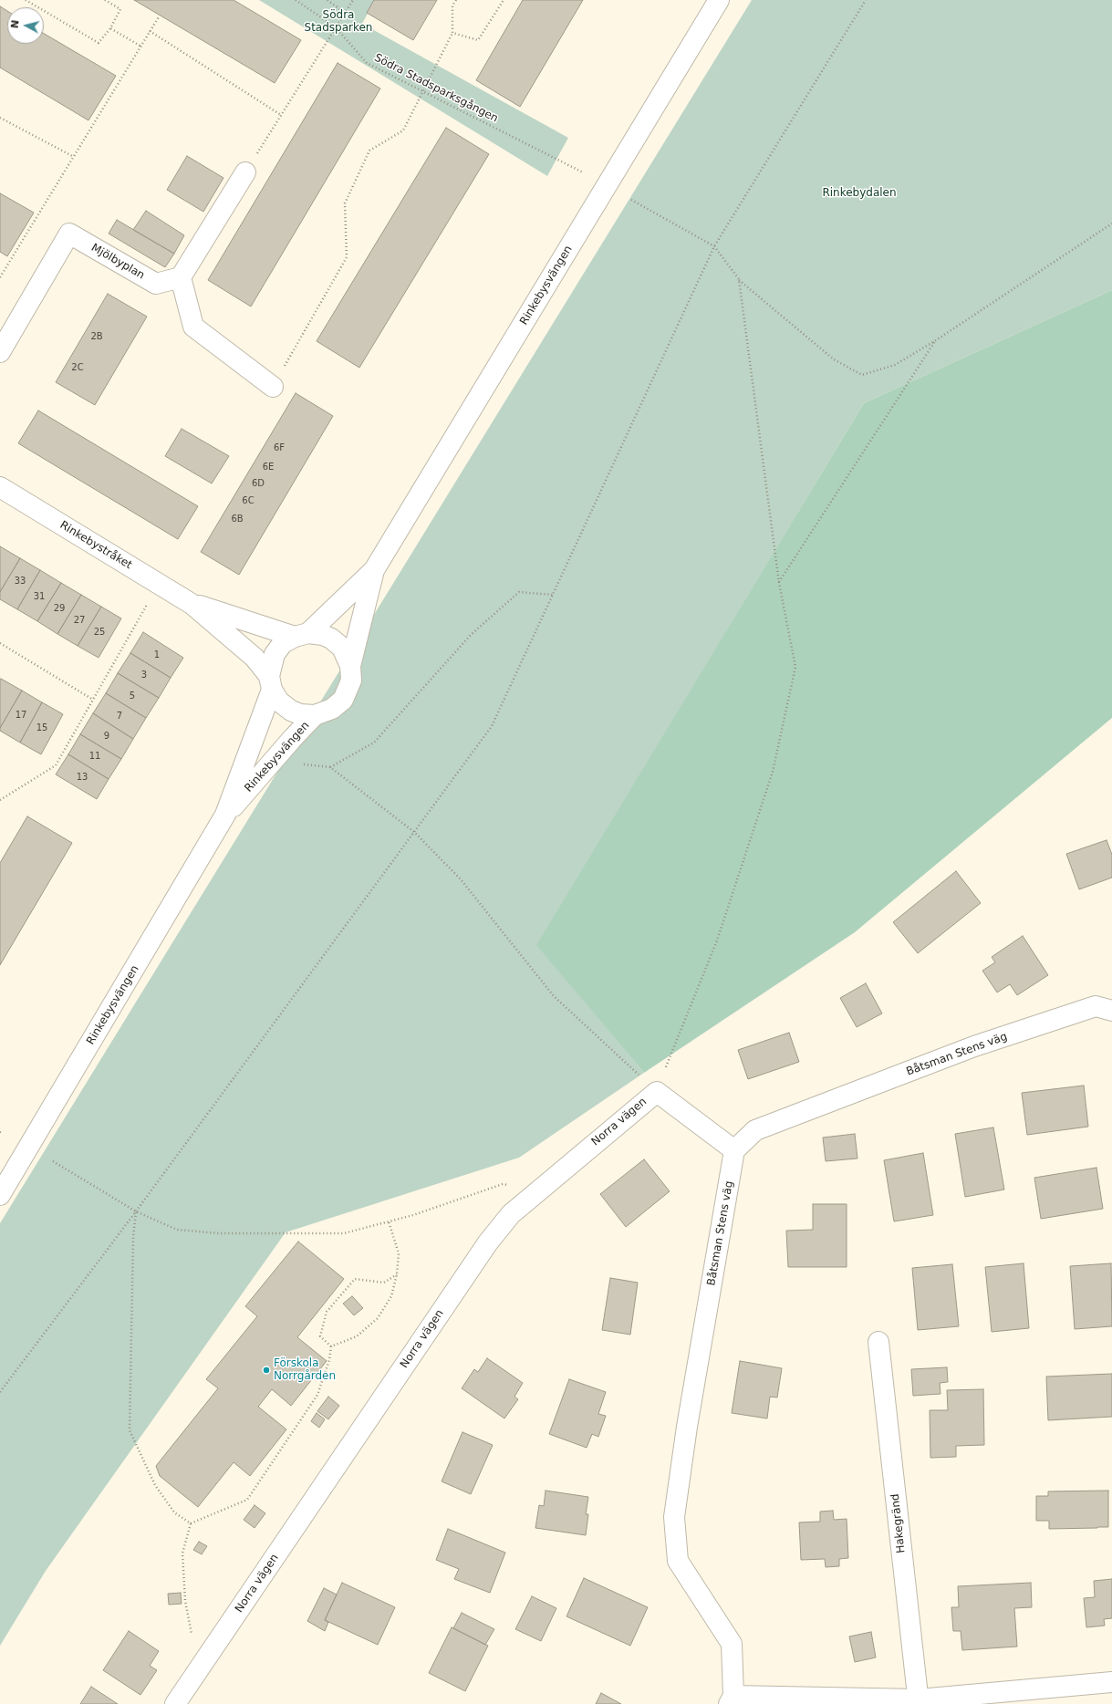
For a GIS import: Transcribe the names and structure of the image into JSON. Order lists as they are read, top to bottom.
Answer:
{
  "streets": {
    "street": [
      "Mjölbyplan",
      "Rinkebysvängen",
      "Rinkebystråket",
      "Båtsman Stens väg",
      "Norra vägen",
      "Hakegränd"
    ],
    "path": ["Södra Stadsparksgången"]
  },
  "crossings": [
    ["Rinkebysvängen", "Rinkebystråket"],
    ["Båtsman Stens väg", "Norra vägen"]
  ],
  "parks": ["Södra Stadsparken", "Rinkebydalen"],
  "places": ["Förskola Norrgården"],
  "house_numbers": [
    "2B",
    "2C",
    "6F",
    "6E",
    "6D",
    "6C",
    "6B",
    "33",
    "31",
    "29",
    "27",
    "25",
    "1",
    "3",
    "5",
    "17",
    "7",
    "15",
    "9",
    "11",
    "13"
  ],
  "north": "left"
}
